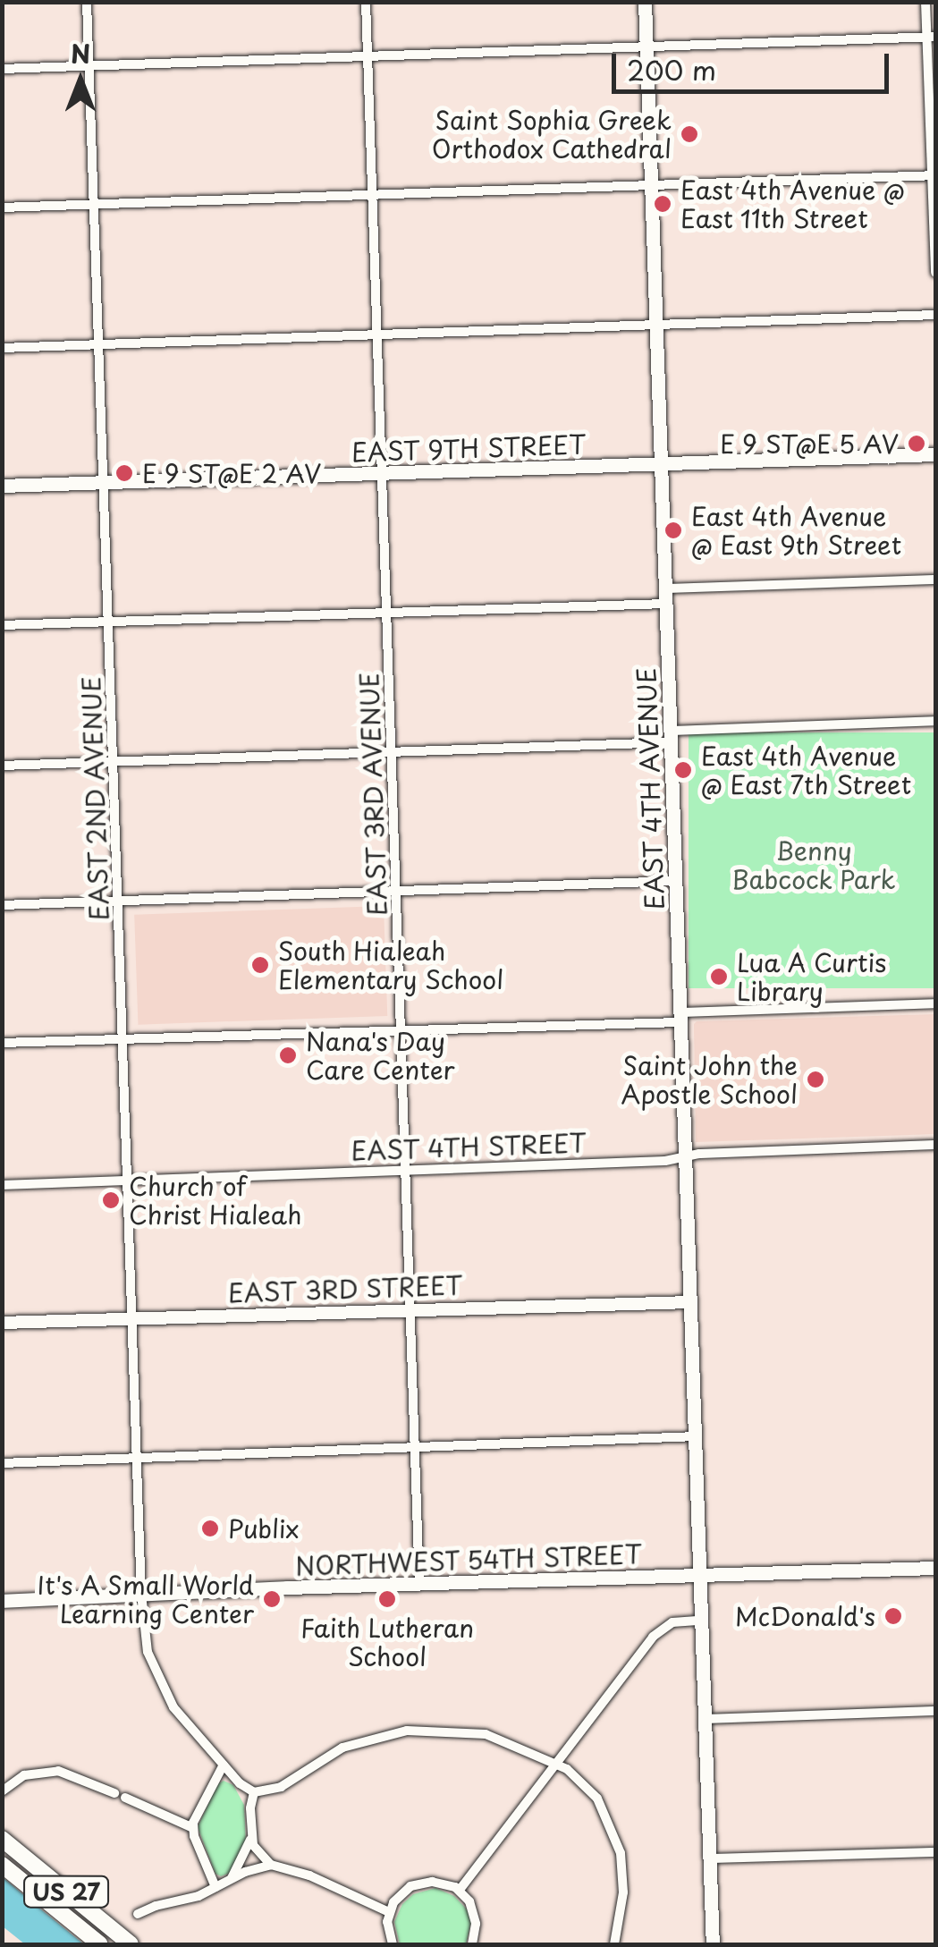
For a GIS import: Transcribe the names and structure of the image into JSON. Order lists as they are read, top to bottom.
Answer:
{
  "streets": {
    "highway": ["US 27"],
    "main road": ["EAST 9TH STREET", "EAST 4TH AVENUE", "NORTHWEST 54TH STREET"],
    "street": [
      "EAST 3RD AVENUE",
      "EAST 2ND AVENUE",
      "EAST 4TH STREET",
      "EAST 3RD STREET"
    ]
  },
  "crossings": [
    ["EAST 9TH STREET", "EAST 4TH AVENUE"],
    ["EAST 9TH STREET", "EAST 3RD AVENUE"],
    ["EAST 9TH STREET", "EAST 2ND AVENUE"],
    ["EAST 4TH AVENUE", "EAST 4TH STREET"],
    ["EAST 4TH AVENUE", "EAST 3RD STREET"],
    ["EAST 4TH AVENUE", "NORTHWEST 54TH STREET"],
    ["EAST 3RD AVENUE", "EAST 4TH STREET"],
    ["EAST 3RD AVENUE", "EAST 3RD STREET"],
    ["EAST 3RD AVENUE", "NORTHWEST 54TH STREET"],
    ["EAST 2ND AVENUE", "EAST 4TH STREET"],
    ["EAST 2ND AVENUE", "EAST 3RD STREET"],
    ["EAST 2ND AVENUE", "NORTHWEST 54TH STREET"]
  ],
  "parks": ["Benny Babcock Park"],
  "places": [
    "Saint Sophia Greek Orthodox Cathedral",
    "East 4th Avenue @ East 11th Street",
    "E 9 ST@E 5 AV",
    "E 9 ST@E 2 AV",
    "East 4th Avenue @ East 9th Street",
    "East 4th Avenue @ East 7th Street",
    "South Hialeah Elementary School",
    "Lua A Curtis Library",
    "Nana's Day Care Center",
    "Saint John the Apostle School",
    "Church of Christ Hialeah",
    "Publix",
    "It's A Small World Learning Center",
    "Faith Lutheran School",
    "McDonald's"
  ],
  "scale_bar": "200 m",
  "north": "top"
}
